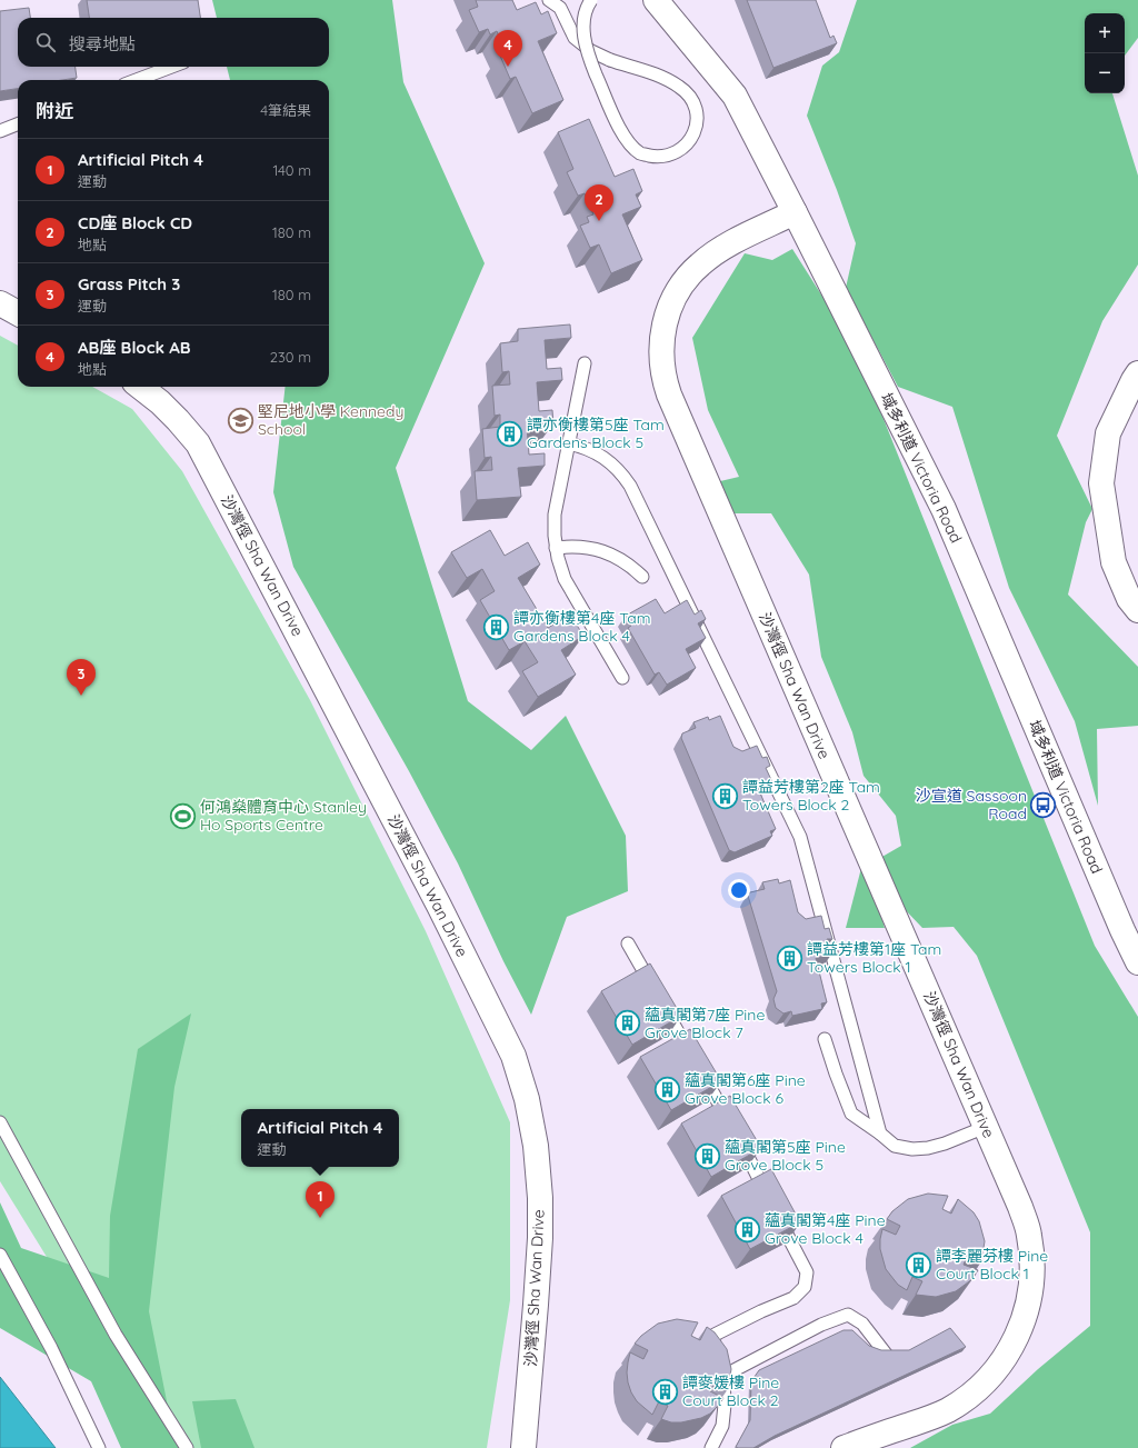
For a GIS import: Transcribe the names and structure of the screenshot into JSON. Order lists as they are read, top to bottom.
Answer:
{
  "streets": {
    "street": ["域多利道 Victoria Road", "沙灣徑 Sha Wan Drive"]
  },
  "crossings": [
    ["域多利道 Victoria Road", "沙灣徑 Sha Wan Drive"]
  ],
  "places": {
    "school or university": ["堅尼地小學 Kennedy School"],
    "building": [
      "譚亦衡樓第5座 Tam Gardens Block 5",
      "譚亦衡樓第4座 Tam Gardens Block 4",
      "譚益芳樓第2座 Tam Towers Block 2",
      "譚益芳樓第1座 Tam Towers Block 1",
      "蘊真閣第7座 Pine Grove Block 7",
      "蘊真閣第6座 Pine Grove Block 6",
      "蘊真閣第5座 Pine Grove Block 5",
      "蘊真閣第4座 Pine Grove Block 4",
      "譚李麗芬樓 Pine Court Block 1",
      "譚麥媛樓 Pine Court Block 2"
    ],
    "bus stop": ["沙宣道 Sassoon Road"],
    "sports": ["何鴻燊體育中心 Stanley Ho Sports Centre"]
  },
  "page": {
    "map_buttons": ["+", "−"],
    "search": "搜尋地點",
    "pins": [
      "4",
      "2",
      "3",
      "1"
    ],
    "heading": ["附近", "4筆結果"],
    "list": [
      {
        "mark": "1",
        "name": "Artificial Pitch 4",
        "note": "運動",
        "value": "140 m"
      },
      {
        "mark": "2",
        "name": "CD座 Block CD",
        "note": "地點",
        "value": "180 m"
      },
      {
        "mark": "3",
        "name": "Grass Pitch 3",
        "note": "運動",
        "value": "180 m"
      },
      {
        "mark": "4",
        "name": "AB座 Block AB",
        "note": "地點",
        "value": "230 m"
      }
    ],
    "popup": ["Artificial Pitch 4", "運動"]
  }
}
